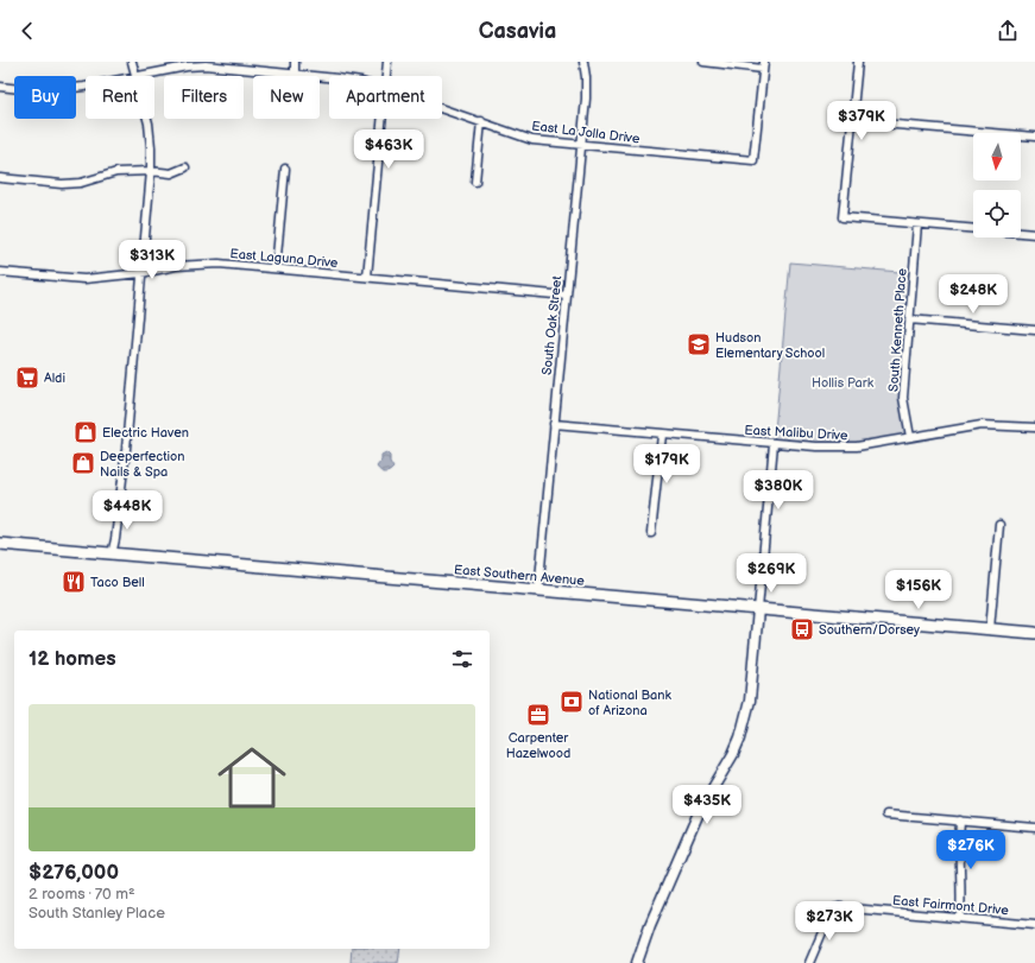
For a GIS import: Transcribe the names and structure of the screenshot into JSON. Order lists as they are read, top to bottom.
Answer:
{
  "streets": {
    "main road": ["East Southern Avenue"],
    "street": [
      "East La Jolla Drive",
      "East Laguna Drive",
      "South Oak Street",
      "South Kenneth Place",
      "East Malibu Drive",
      "East Fairmont Drive"
    ]
  },
  "crossings": [
    ["East La Jolla Drive", "South Oak Street"],
    ["East Laguna Drive", "South Oak Street"],
    ["South Oak Street", "East Malibu Drive"],
    ["South Oak Street", "East Southern Avenue"],
    ["South Kenneth Place", "East Malibu Drive"]
  ],
  "parks": ["Hollis Park"],
  "places": {
    "school or university": ["Hudson Elementary School"],
    "supermarket": ["Aldi"],
    "shop": ["Electric Haven", "Deeperfection Nails & Spa"],
    "restaurant": ["Taco Bell"],
    "bus stop": ["Southern/Dorsey"],
    "bank": ["National Bank of Arizona"],
    "office": ["Carpenter Hazelwood"]
  },
  "north": "bottom",
  "page": {
    "header": "Casavia",
    "chip": [
      "Buy",
      "Rent",
      "Filters",
      "New",
      "Apartment"
    ],
    "price": [
      "$379K",
      "$463K",
      "$313K",
      "$248K",
      "$179K",
      "$380K",
      "$448K",
      "$269K",
      "$156K",
      "$435K",
      "$276K",
      "$273K"
    ],
    "heading": "12 homes",
    "list": [
      {
        "name": "$276,000",
        "note": "2 rooms · 70 m² · South Stanley Place"
      }
    ]
  }
}
